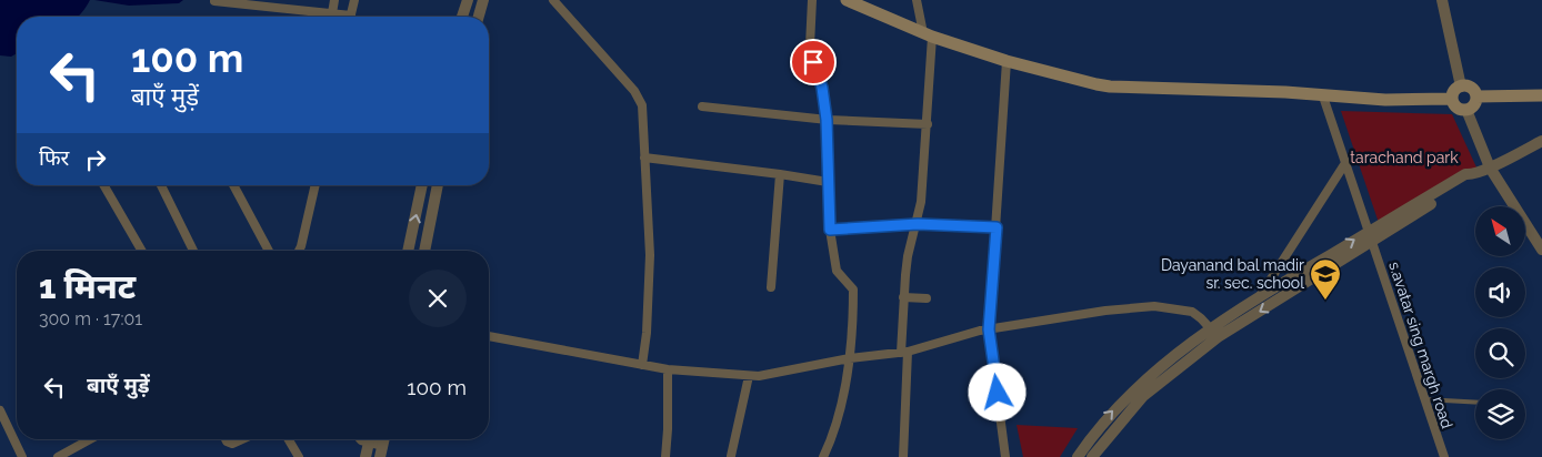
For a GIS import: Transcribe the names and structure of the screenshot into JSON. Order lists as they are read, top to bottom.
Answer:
{
  "streets": {
    "street": ["s.avatar sing margh road"]
  },
  "parks": ["tarachand park"],
  "places": {
    "school or university": ["Dayanand bal madir sr. sec. school"]
  },
  "north": "top left",
  "page": {
    "turn": ["100 m", "बाएँ मुड़ें"],
    "then": "फिर",
    "heading": ["1 मिनट", "300 m · 17:01"],
    "list": [
      {
        "name": "बाएँ मुड़ें",
        "value": "100 m"
      }
    ]
  }
}
